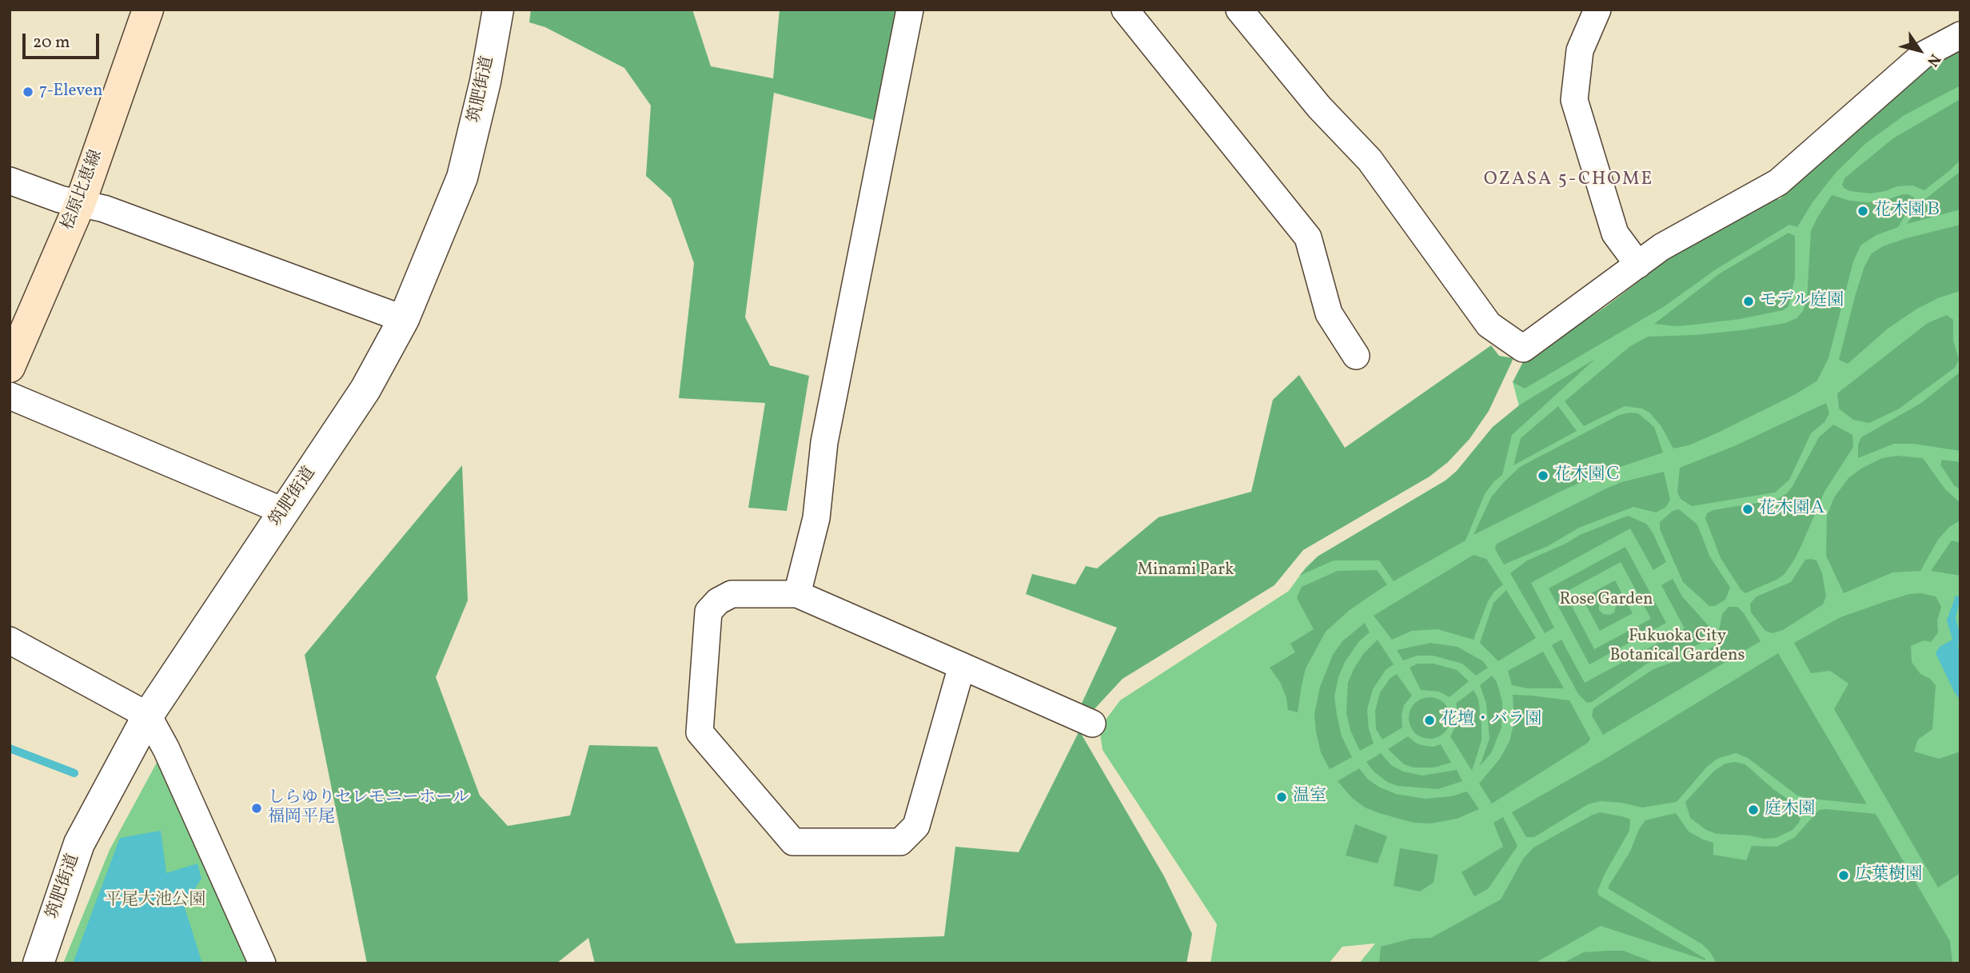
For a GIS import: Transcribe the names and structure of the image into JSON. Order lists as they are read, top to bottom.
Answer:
{
  "streets": {
    "main road": ["桧原比恵線"],
    "street": ["筑肥街道"]
  },
  "districts": ["OZASA 5-CHOME"],
  "parks": [
    "Minami Park",
    "Rose Garden",
    "Fukuoka City Botanical Gardens",
    "平尾大池公園"
  ],
  "places": [
    "7-Eleven",
    "花木園Ｂ",
    "モデル庭園",
    "花木園Ｃ",
    "花木園Ａ",
    "花壇・バラ園",
    "温室",
    "しらゆりセレモニーホール 福岡平尾",
    "庭木園",
    "広葉樹園"
  ],
  "scale_bar": "20 m",
  "north": "bottom right"
}
